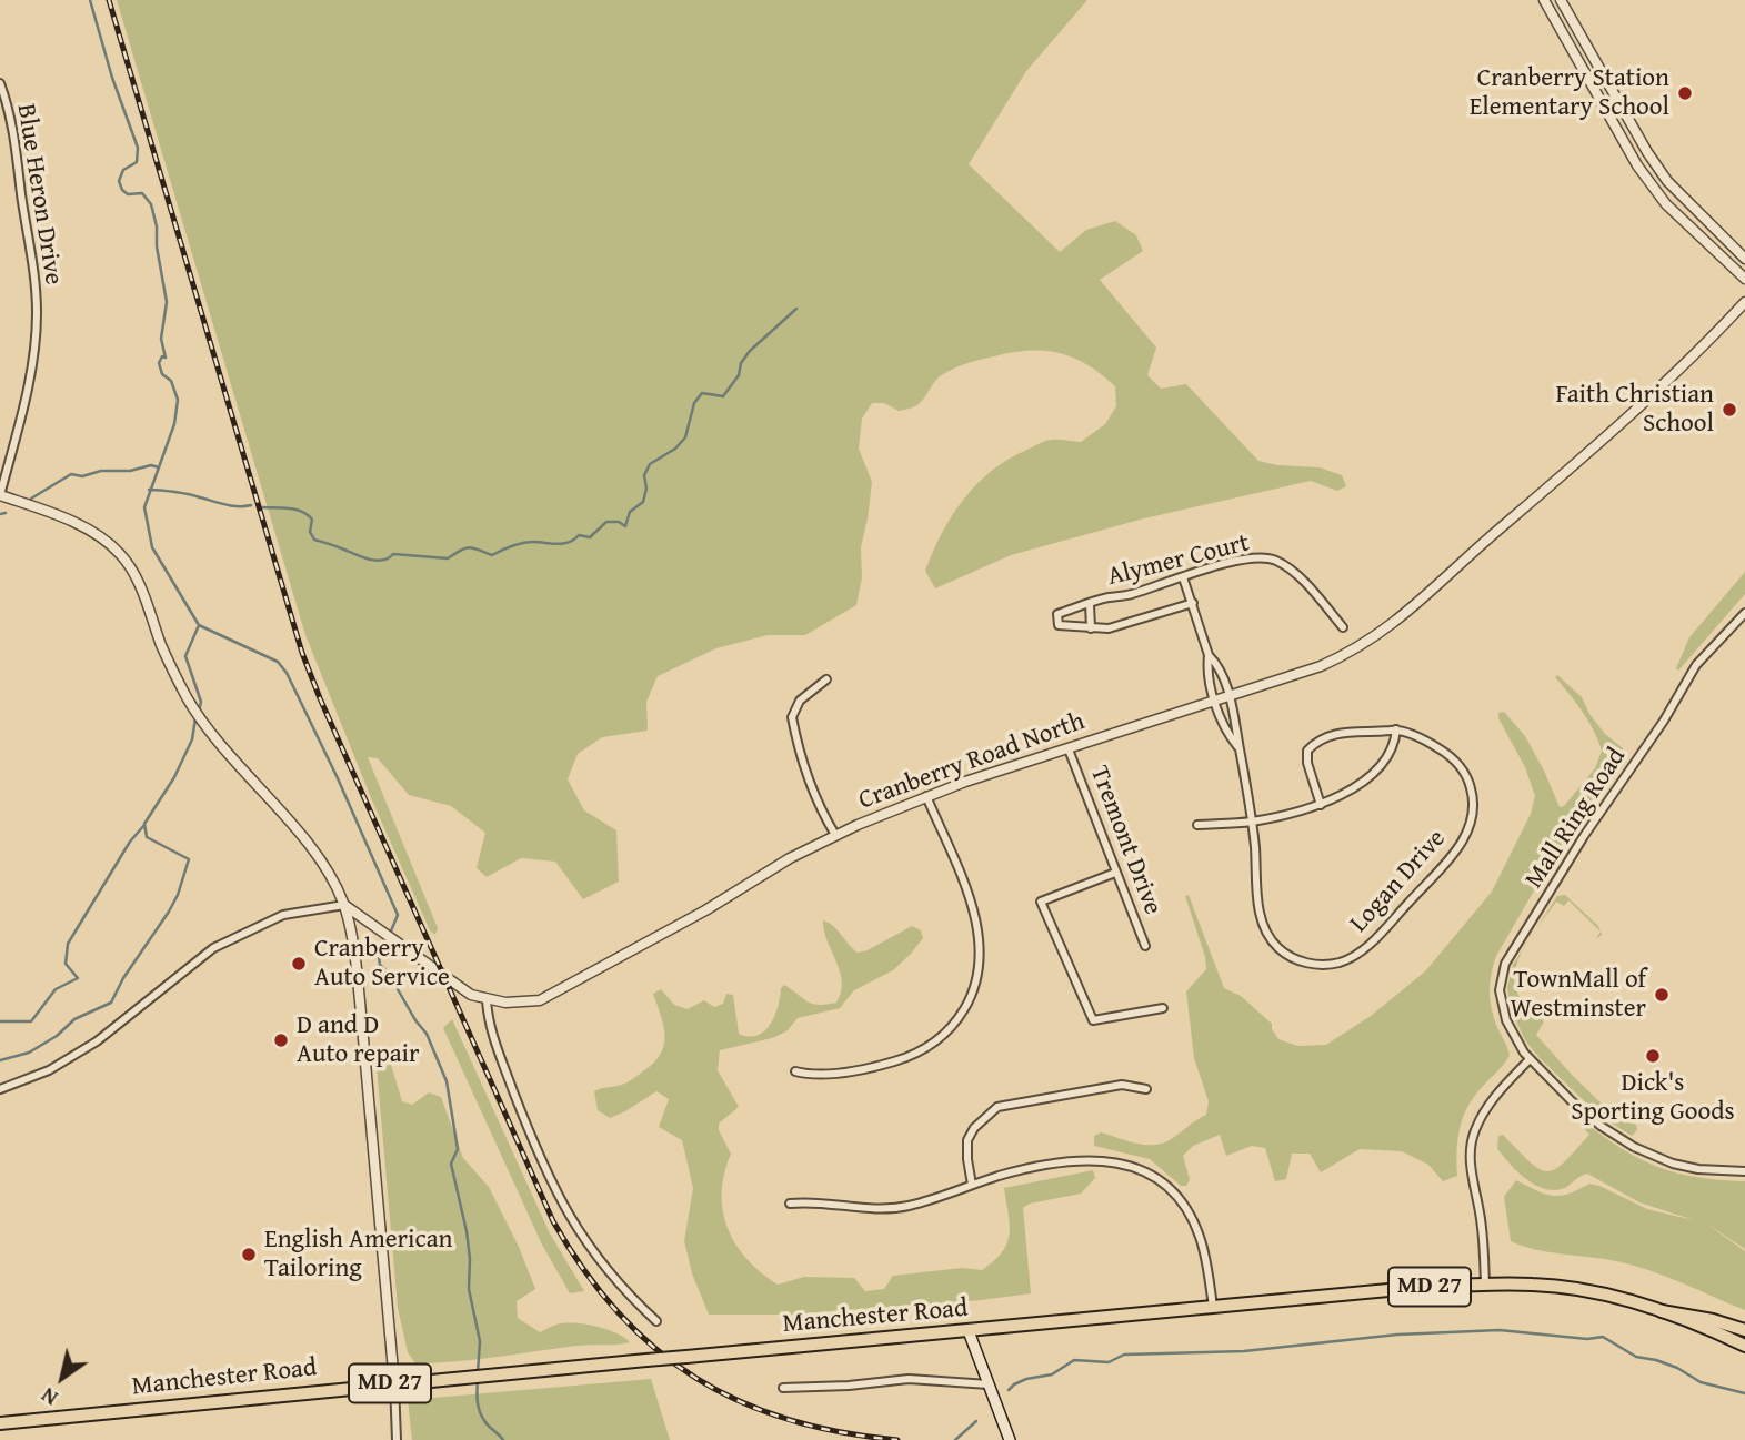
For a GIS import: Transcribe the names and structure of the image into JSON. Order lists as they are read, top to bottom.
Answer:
{
  "streets": {
    "main road": ["MD 27", "Manchester Road"],
    "street": [
      "Blue Heron Drive",
      "Alymer Court",
      "Cranberry Road North",
      "Mall Ring Road",
      "Tremont Drive",
      "Logan Drive"
    ]
  },
  "crossings": [
    ["Alymer Court", "Logan Drive"],
    ["Cranberry Road North", "Tremont Drive"],
    ["Cranberry Road North", "Logan Drive"]
  ],
  "places": [
    "Cranberry Station Elementary School",
    "Faith Christian School",
    "Cranberry Auto Service",
    "TownMall of Westminster",
    "D and D Auto repair",
    "Dick's Sporting Goods",
    "English American Tailoring"
  ],
  "north": "bottom left"
}
